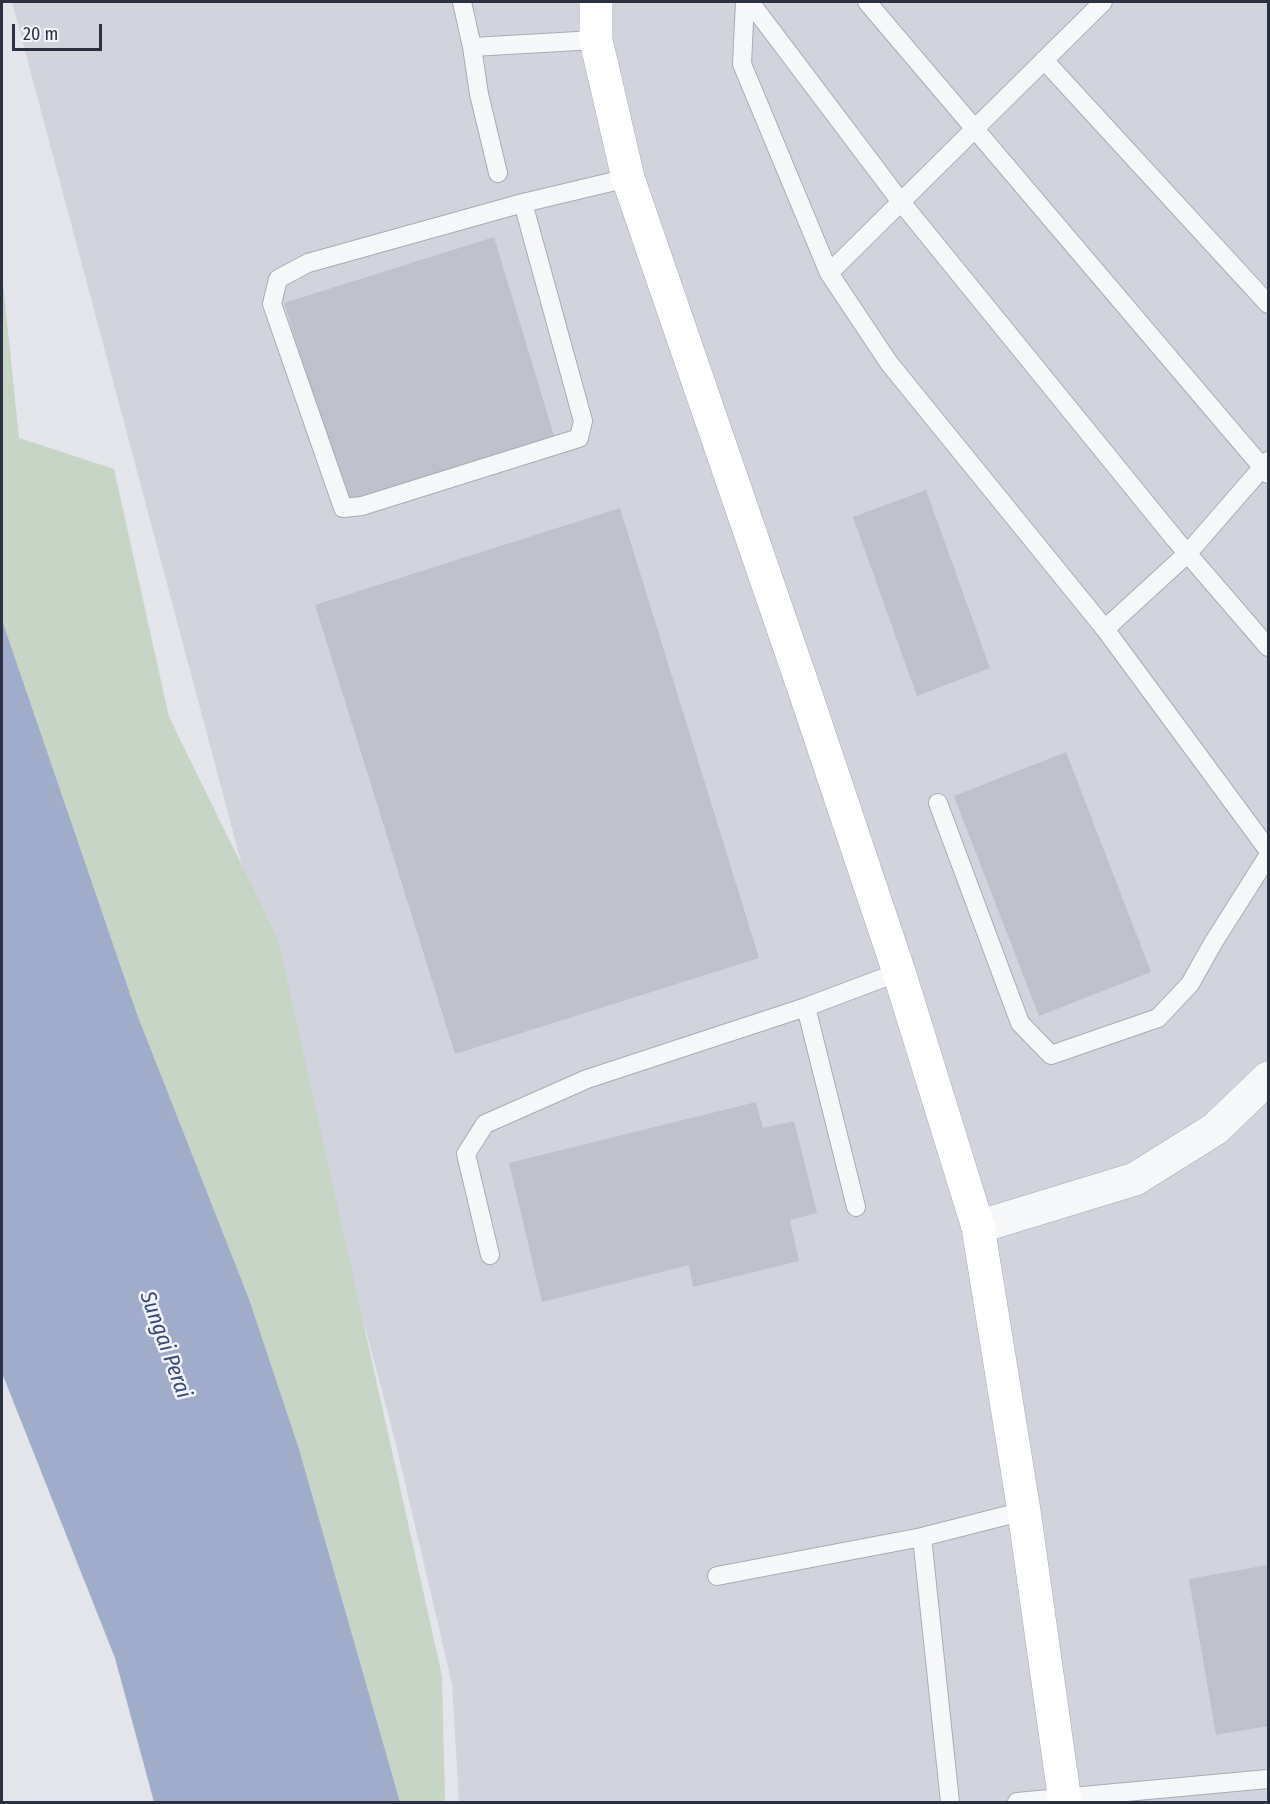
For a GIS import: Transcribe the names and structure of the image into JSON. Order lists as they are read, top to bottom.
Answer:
{
  "water": ["Sungai Perai"],
  "scale_bar": "20 m"
}
